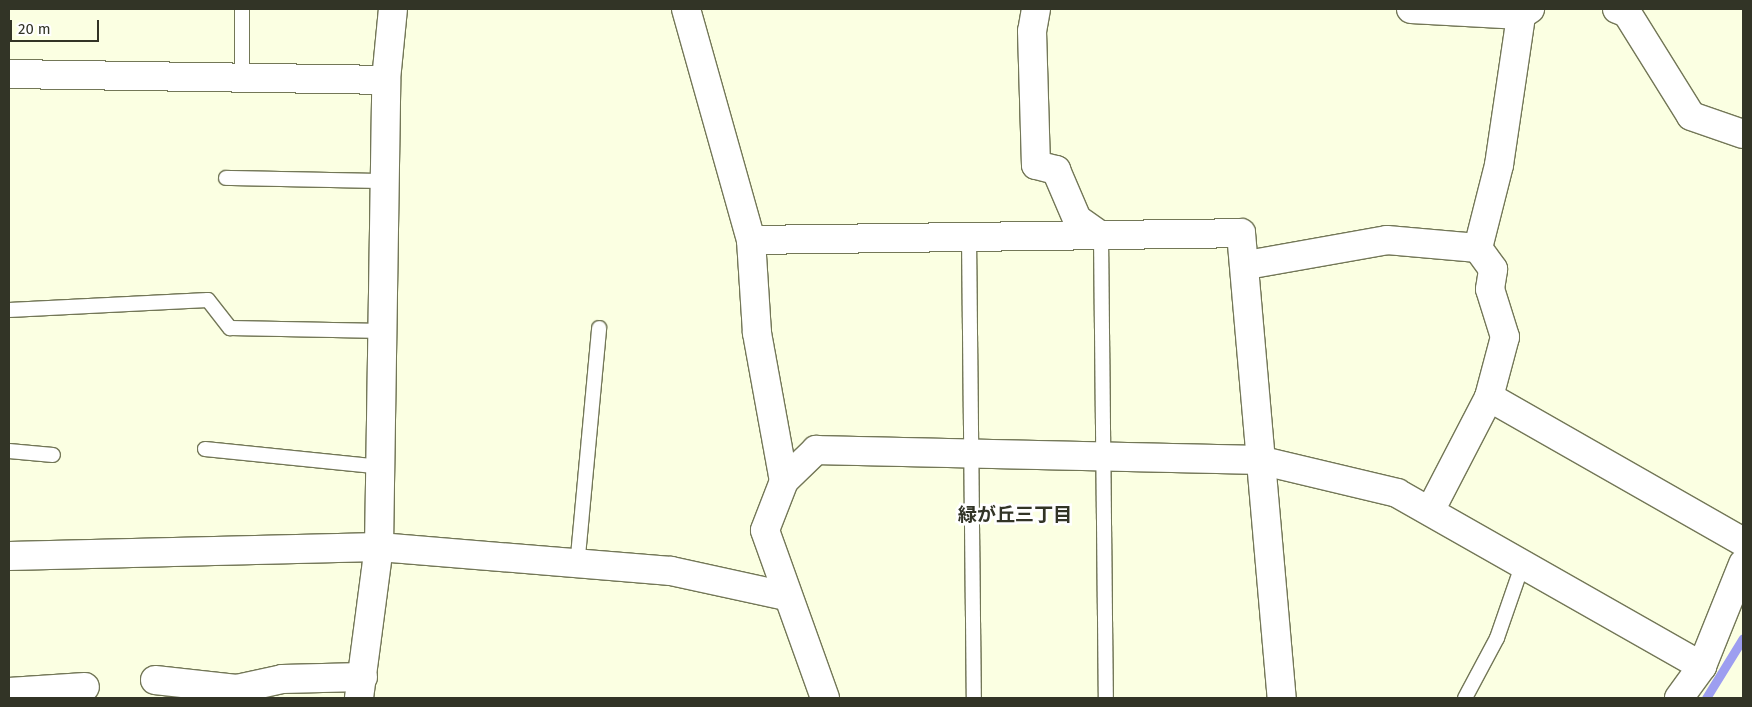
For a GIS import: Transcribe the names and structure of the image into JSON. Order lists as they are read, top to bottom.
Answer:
{
  "districts": ["緑が丘三丁目"],
  "scale_bar": "20 m"
}
